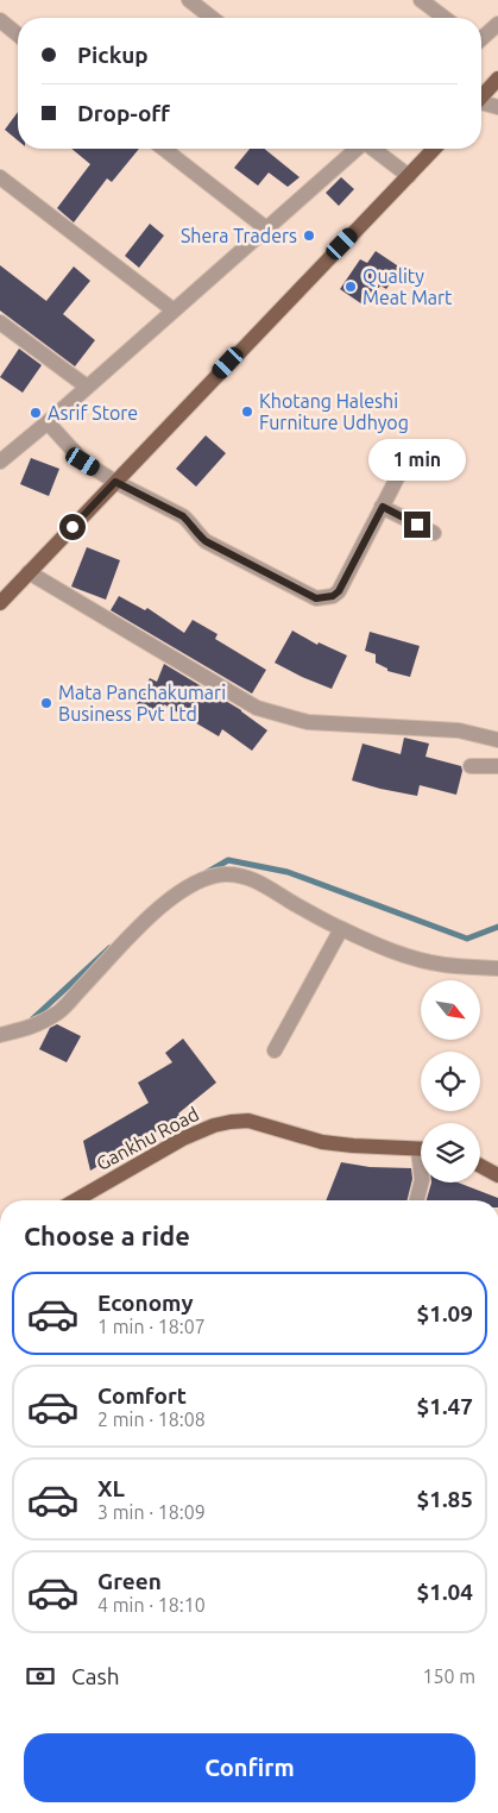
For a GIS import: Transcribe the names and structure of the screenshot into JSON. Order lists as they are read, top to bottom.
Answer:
{
  "streets": {
    "main road": ["Gankhu Road"]
  },
  "places": [
    "Shera Traders",
    "Quality Meat Mart",
    "Khotang Haleshi Furniture Udhyog",
    "Asrif Store",
    "Mata Panchakumari Business Pvt Ltd"
  ],
  "north": "bottom right",
  "page": {
    "banner": ["Pickup", "Drop-off"],
    "bubble": "1 min",
    "heading": "Choose a ride",
    "list": [
      {
        "name": "Economy",
        "note": "1 min · 18:07",
        "value": "$1.09"
      },
      {
        "name": "Comfort",
        "note": "2 min · 18:08",
        "value": "$1.47"
      },
      {
        "name": "XL",
        "note": "3 min · 18:09",
        "value": "$1.85"
      },
      {
        "name": "Green",
        "note": "4 min · 18:10",
        "value": "$1.04"
      }
    ],
    "pay": ["Cash", "150 m"],
    "buttons": "Confirm"
  }
}
